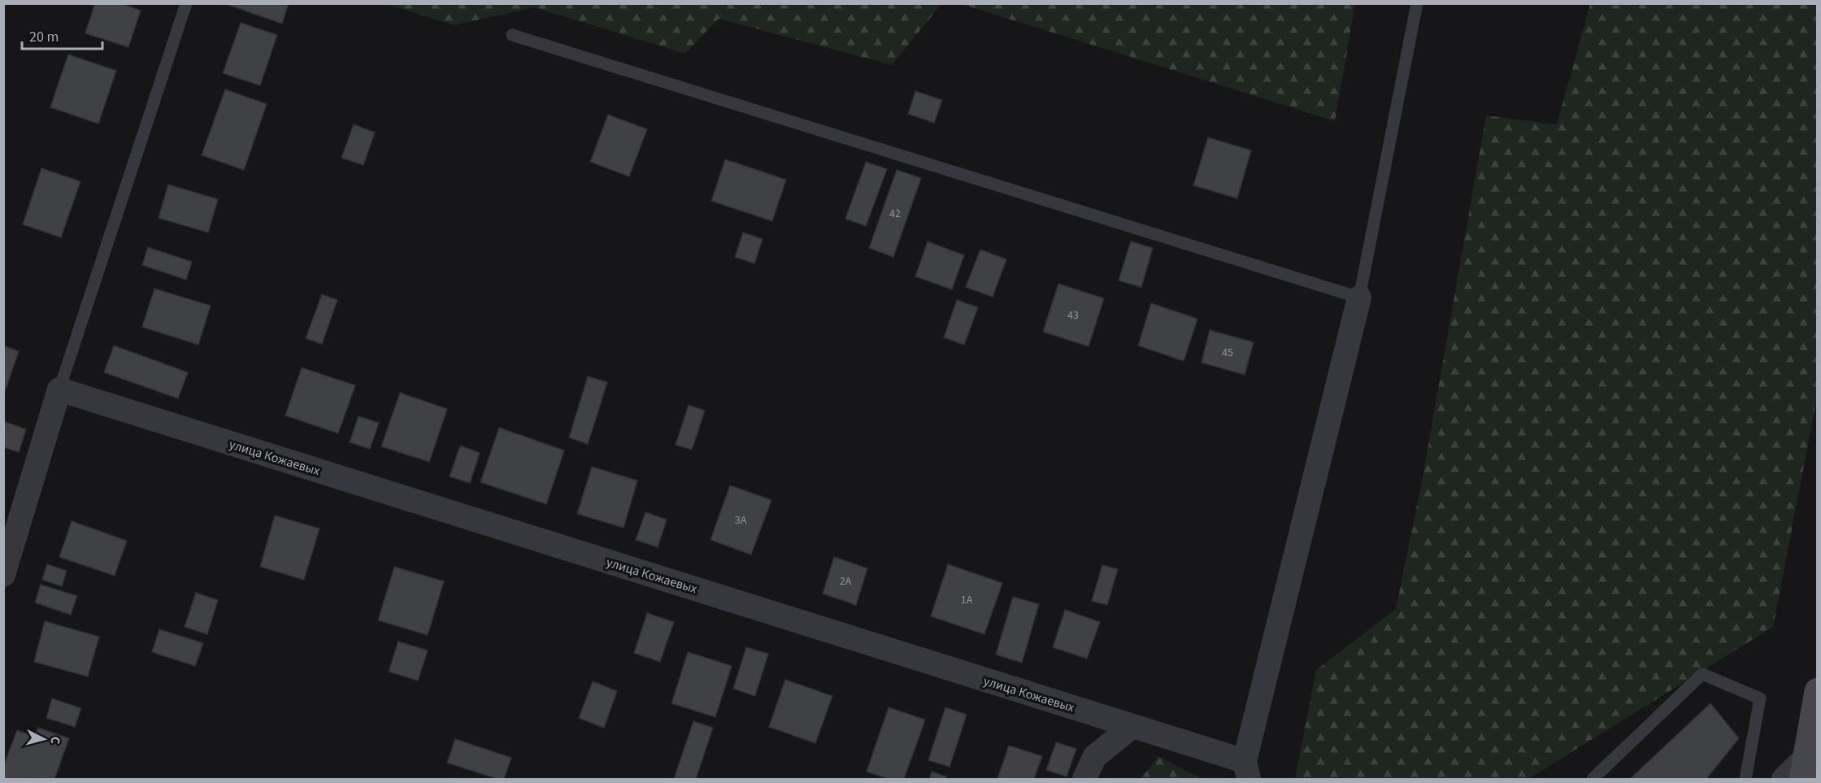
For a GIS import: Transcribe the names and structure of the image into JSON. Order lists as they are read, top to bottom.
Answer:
{
  "streets": {
    "street": ["улица Кожаевых"]
  },
  "house_numbers": [
    "42",
    "43",
    "45",
    "3А",
    "2А",
    "1А"
  ],
  "scale_bar": "20 m",
  "north": "right"
}
